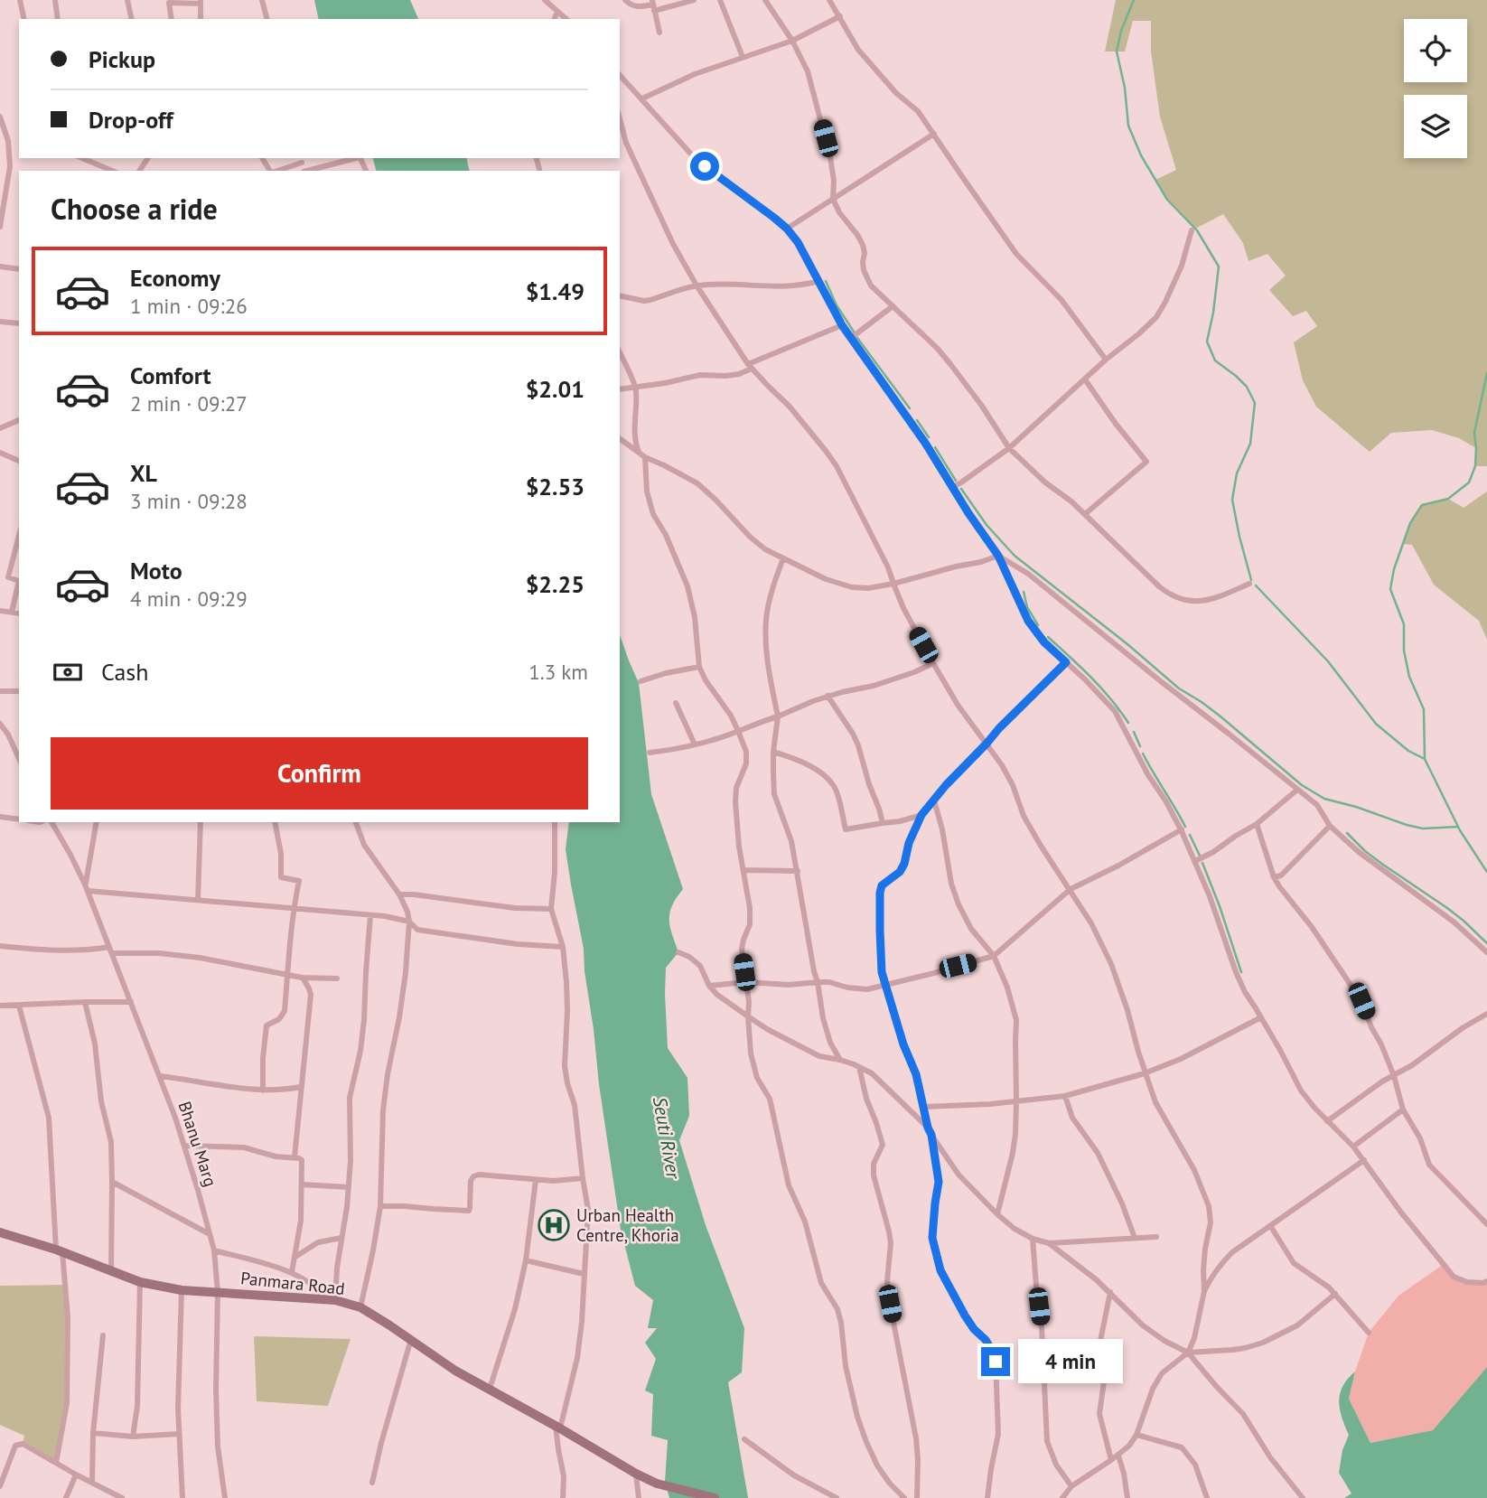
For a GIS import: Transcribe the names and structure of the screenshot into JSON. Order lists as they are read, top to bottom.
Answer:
{
  "streets": {
    "street": ["Bhanu Marg", "Panmara Road"]
  },
  "crossings": [
    ["Bhanu Marg", "Panmara Road"]
  ],
  "water": ["Seuti River"],
  "places": {
    "hospital": ["Urban Health Centre, Khoria"]
  },
  "page": {
    "banner": ["Pickup", "Drop-off"],
    "heading": "Choose a ride",
    "list": [
      {
        "name": "Economy",
        "note": "1 min · 09:26",
        "value": "$1.49"
      },
      {
        "name": "Comfort",
        "note": "2 min · 09:27",
        "value": "$2.01"
      },
      {
        "name": "XL",
        "note": "3 min · 09:28",
        "value": "$2.53"
      },
      {
        "name": "Moto",
        "note": "4 min · 09:29",
        "value": "$2.25"
      }
    ],
    "pay": ["Cash", "1.3 km"],
    "buttons": "Confirm",
    "bubble": "4 min"
  }
}
